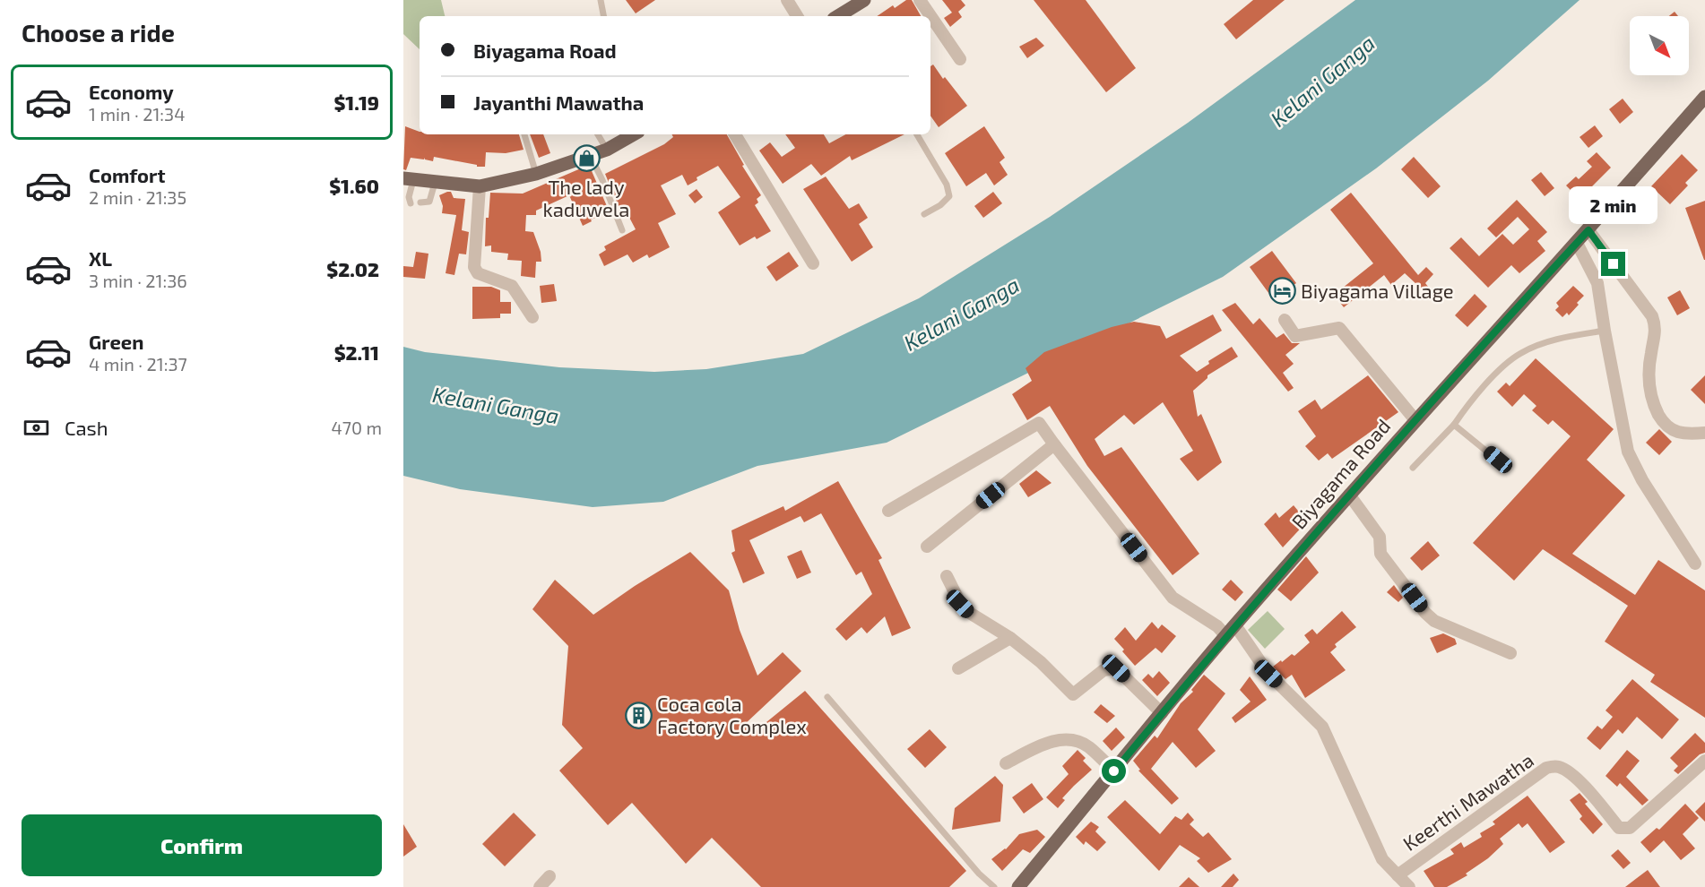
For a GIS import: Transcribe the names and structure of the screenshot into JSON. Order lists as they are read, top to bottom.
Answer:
{
  "streets": {
    "main road": ["Biyagama Road"],
    "street": ["Keerthi Mawatha"]
  },
  "water": ["Kelani Ganga"],
  "places": {
    "shop": ["The lady kaduwela"],
    "hotel": ["Biyagama Village"],
    "building": ["Coca cola Factory Complex"]
  },
  "north": "bottom right",
  "page": {
    "heading": "Choose a ride",
    "banner": ["Biyagama Road", "Jayanthi Mawatha"],
    "list": [
      {
        "name": "Economy",
        "note": "1 min · 21:34",
        "value": "$1.19"
      },
      {
        "name": "Comfort",
        "note": "2 min · 21:35",
        "value": "$1.60"
      },
      {
        "name": "XL",
        "note": "3 min · 21:36",
        "value": "$2.02"
      },
      {
        "name": "Green",
        "note": "4 min · 21:37",
        "value": "$2.11"
      }
    ],
    "bubble": "2 min",
    "pay": ["Cash", "470 m"],
    "buttons": "Confirm"
  }
}
